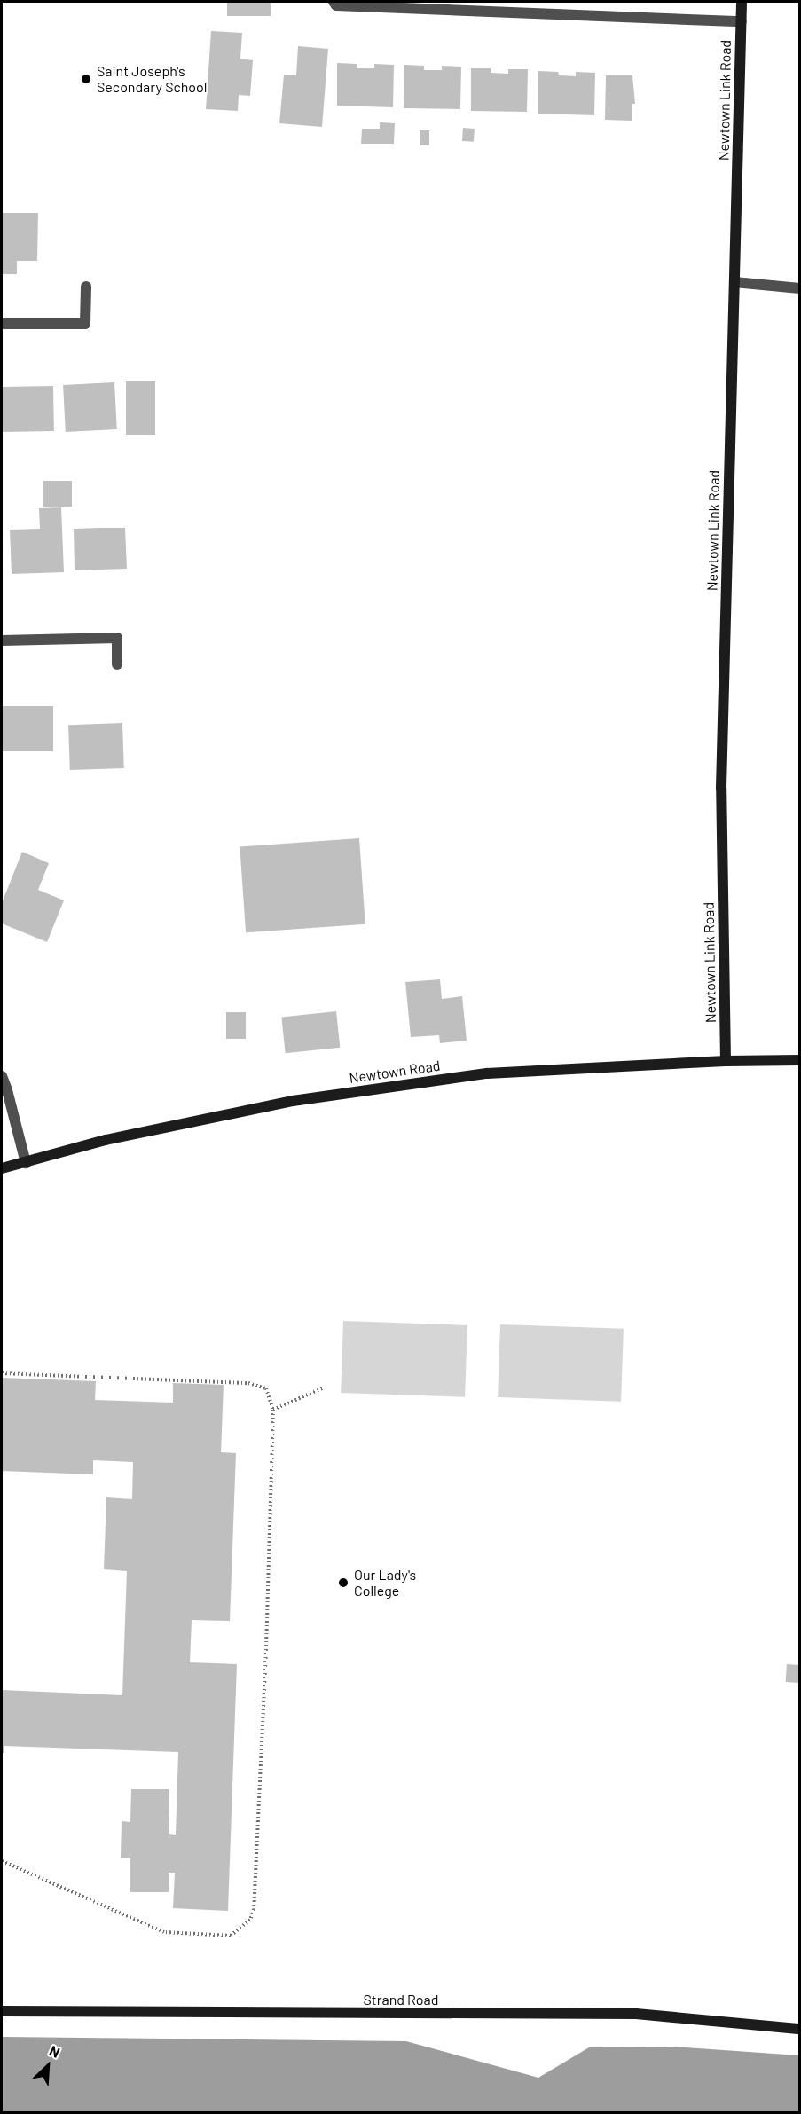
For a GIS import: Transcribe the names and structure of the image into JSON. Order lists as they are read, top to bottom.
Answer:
{
  "streets": {
    "street": ["Newtown Link Road", "Newtown Road", "Strand Road"]
  },
  "crossings": [
    ["Newtown Link Road", "Newtown Road"]
  ],
  "places": ["Saint Joseph's Secondary School", "Our Lady's College"],
  "north": "top right"
}
